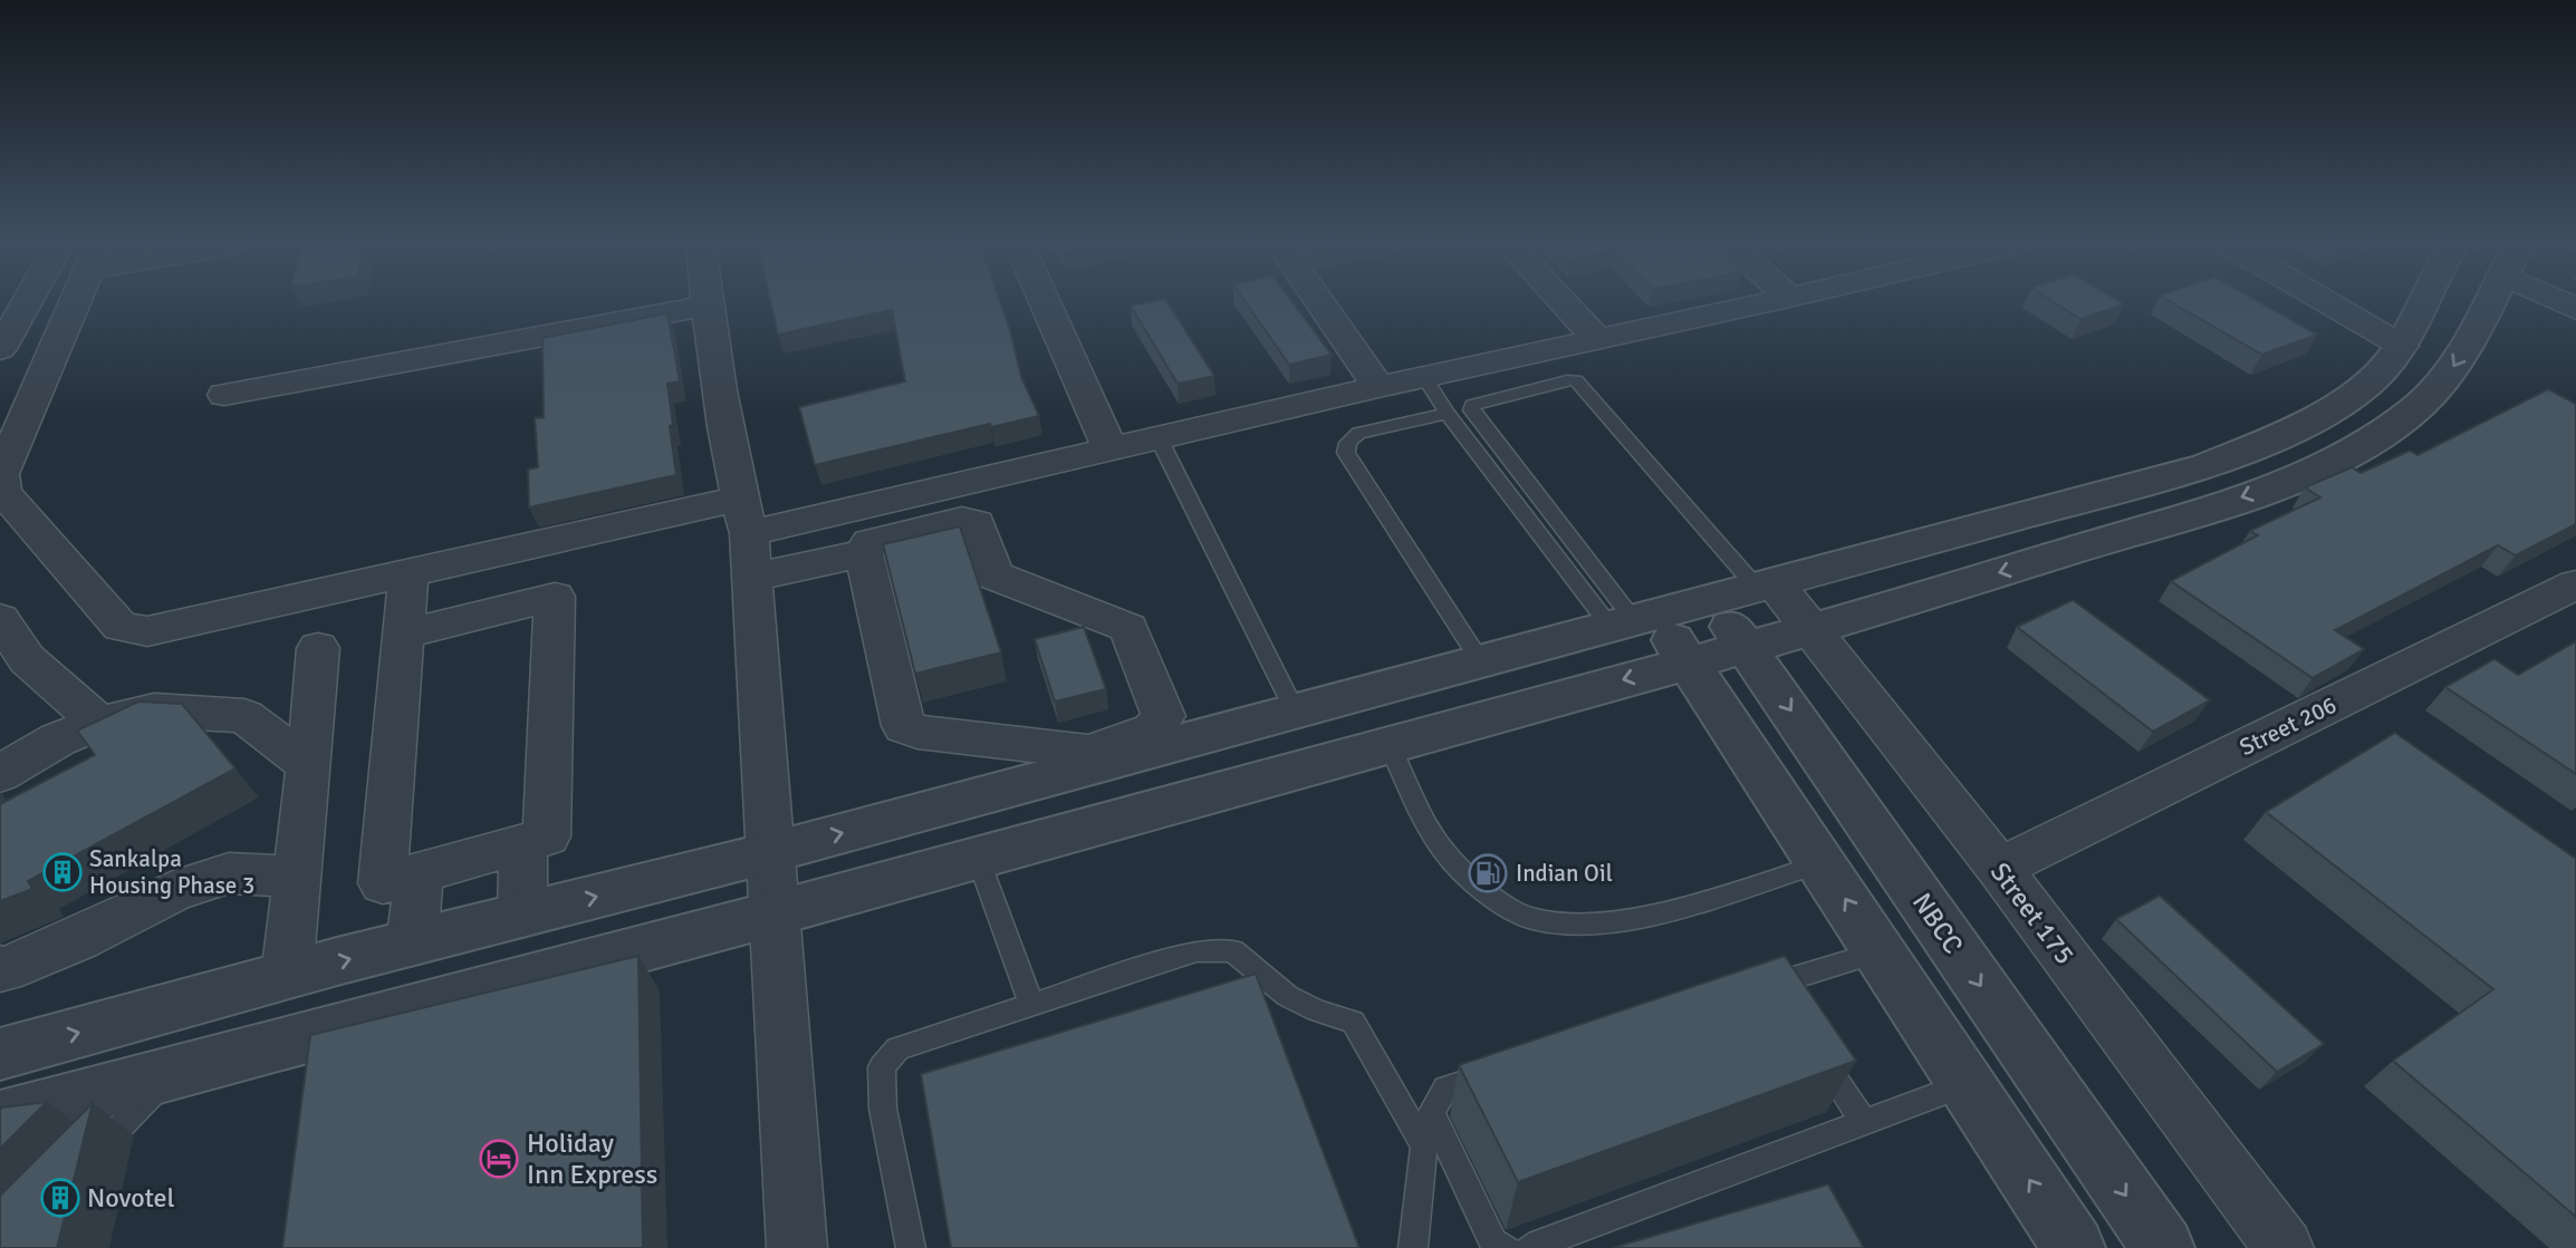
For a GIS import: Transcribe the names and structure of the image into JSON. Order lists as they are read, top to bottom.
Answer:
{
  "streets": {
    "street": ["Street 206", "Street 175", "NBCC"]
  },
  "crossings": [
    ["Street 206", "Street 175"],
    ["Street 175", "NBCC"]
  ],
  "places": {
    "building": ["Sankalpa Housing Phase 3", "Novotel"],
    "fuel station": ["Indian Oil"],
    "hotel": ["Holiday Inn Express"]
  }
}
